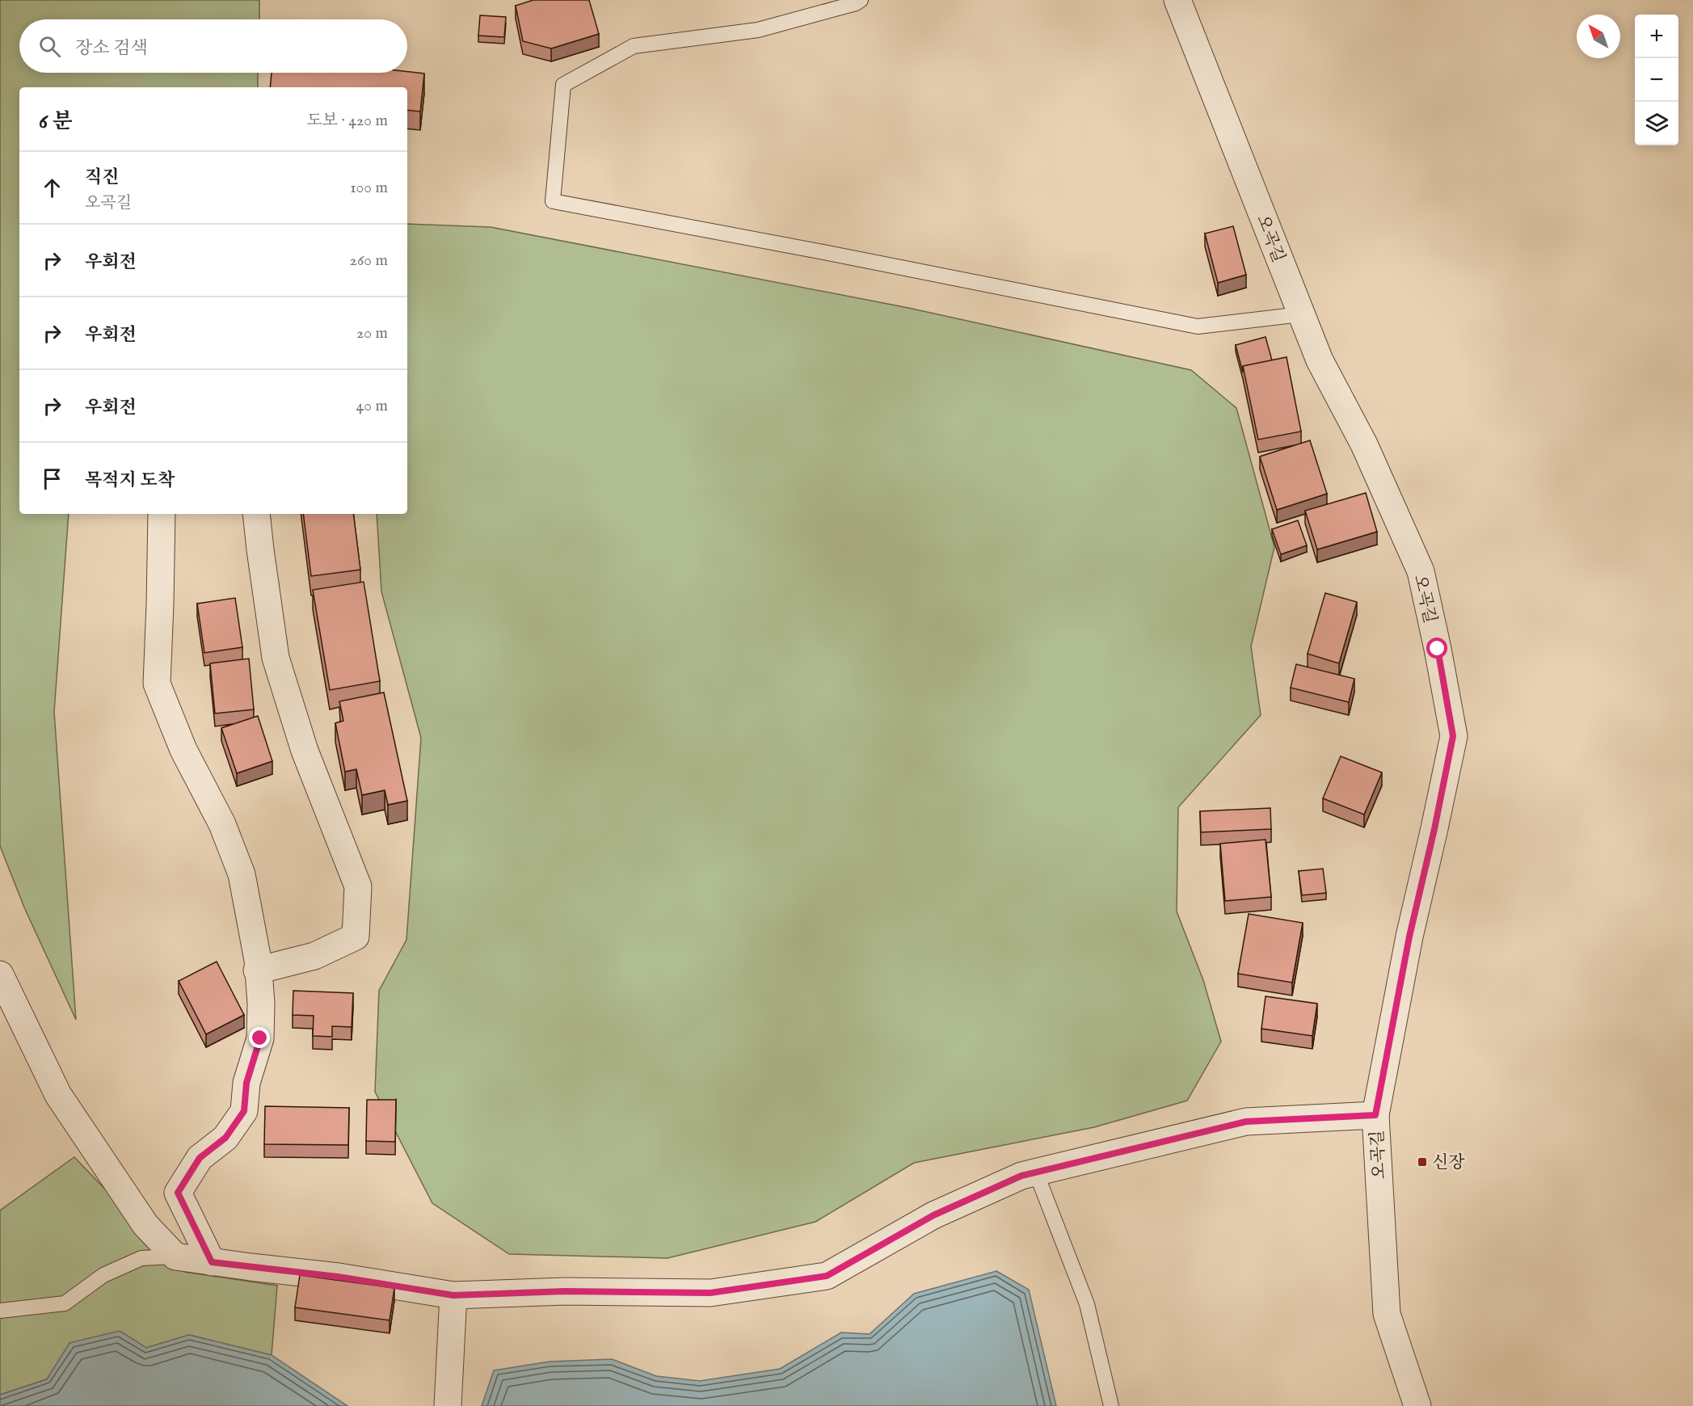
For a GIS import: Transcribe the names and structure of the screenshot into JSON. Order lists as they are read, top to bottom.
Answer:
{
  "streets": {
    "street": ["오곡길"]
  },
  "places": {
    "transit": ["신장"]
  },
  "north": "top left",
  "page": {
    "map_buttons": ["+", "−"],
    "search": "장소 검색",
    "heading": ["6 분", "도보 · 420 m"],
    "list": [
      ["직진", "오곡길", "100 m"],
      ["우회전", "260 m"],
      ["우회전", "20 m"],
      ["우회전", "40 m"],
      "목적지 도착"
    ]
  }
}
